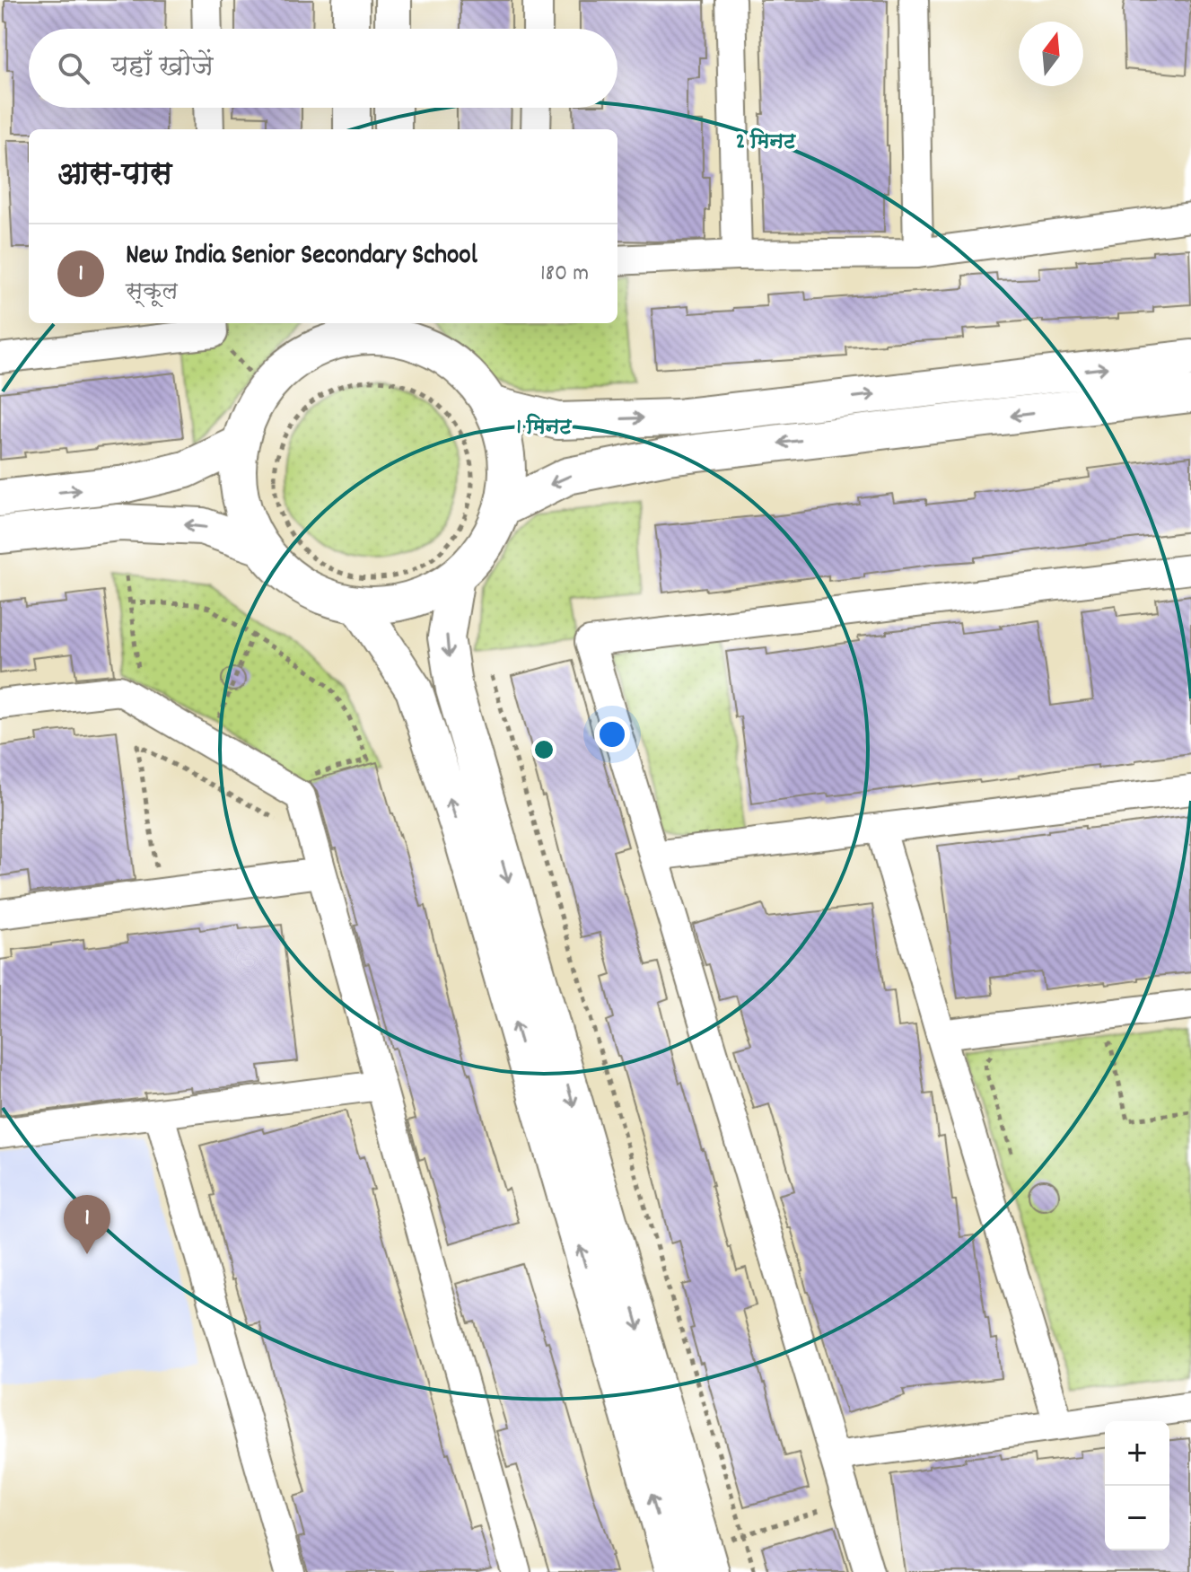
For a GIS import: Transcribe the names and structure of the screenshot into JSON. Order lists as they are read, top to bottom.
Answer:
{
  "north": "top",
  "page": {
    "search": "यहाँ खोजें",
    "heading": "आस-पास",
    "list": [
      {
        "mark": "1",
        "name": "New India Senior Secondary School",
        "note": "स्कूल",
        "value": "180 m"
      }
    ],
    "pins": "1",
    "map_buttons": ["+", "−"]
  },
  "rings": ["2 मिनट", "1 मिनट"]
}
